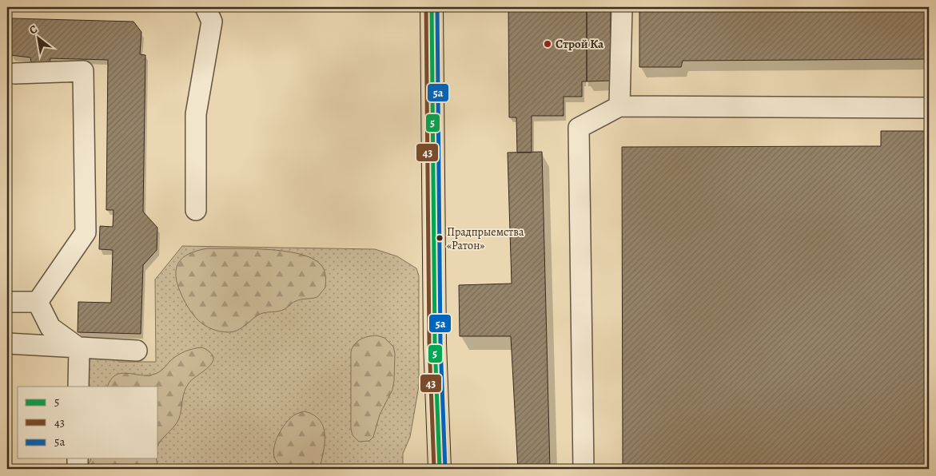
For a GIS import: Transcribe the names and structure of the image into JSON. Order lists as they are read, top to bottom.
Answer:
{
  "places": ["Строй Ка", "Прадпрыемства «Ратон»"],
  "lines": ["transit line 5", "transit line 43", "transit line 5а"],
  "legend": ["5", "43", "5а"],
  "north": "top left"
}
